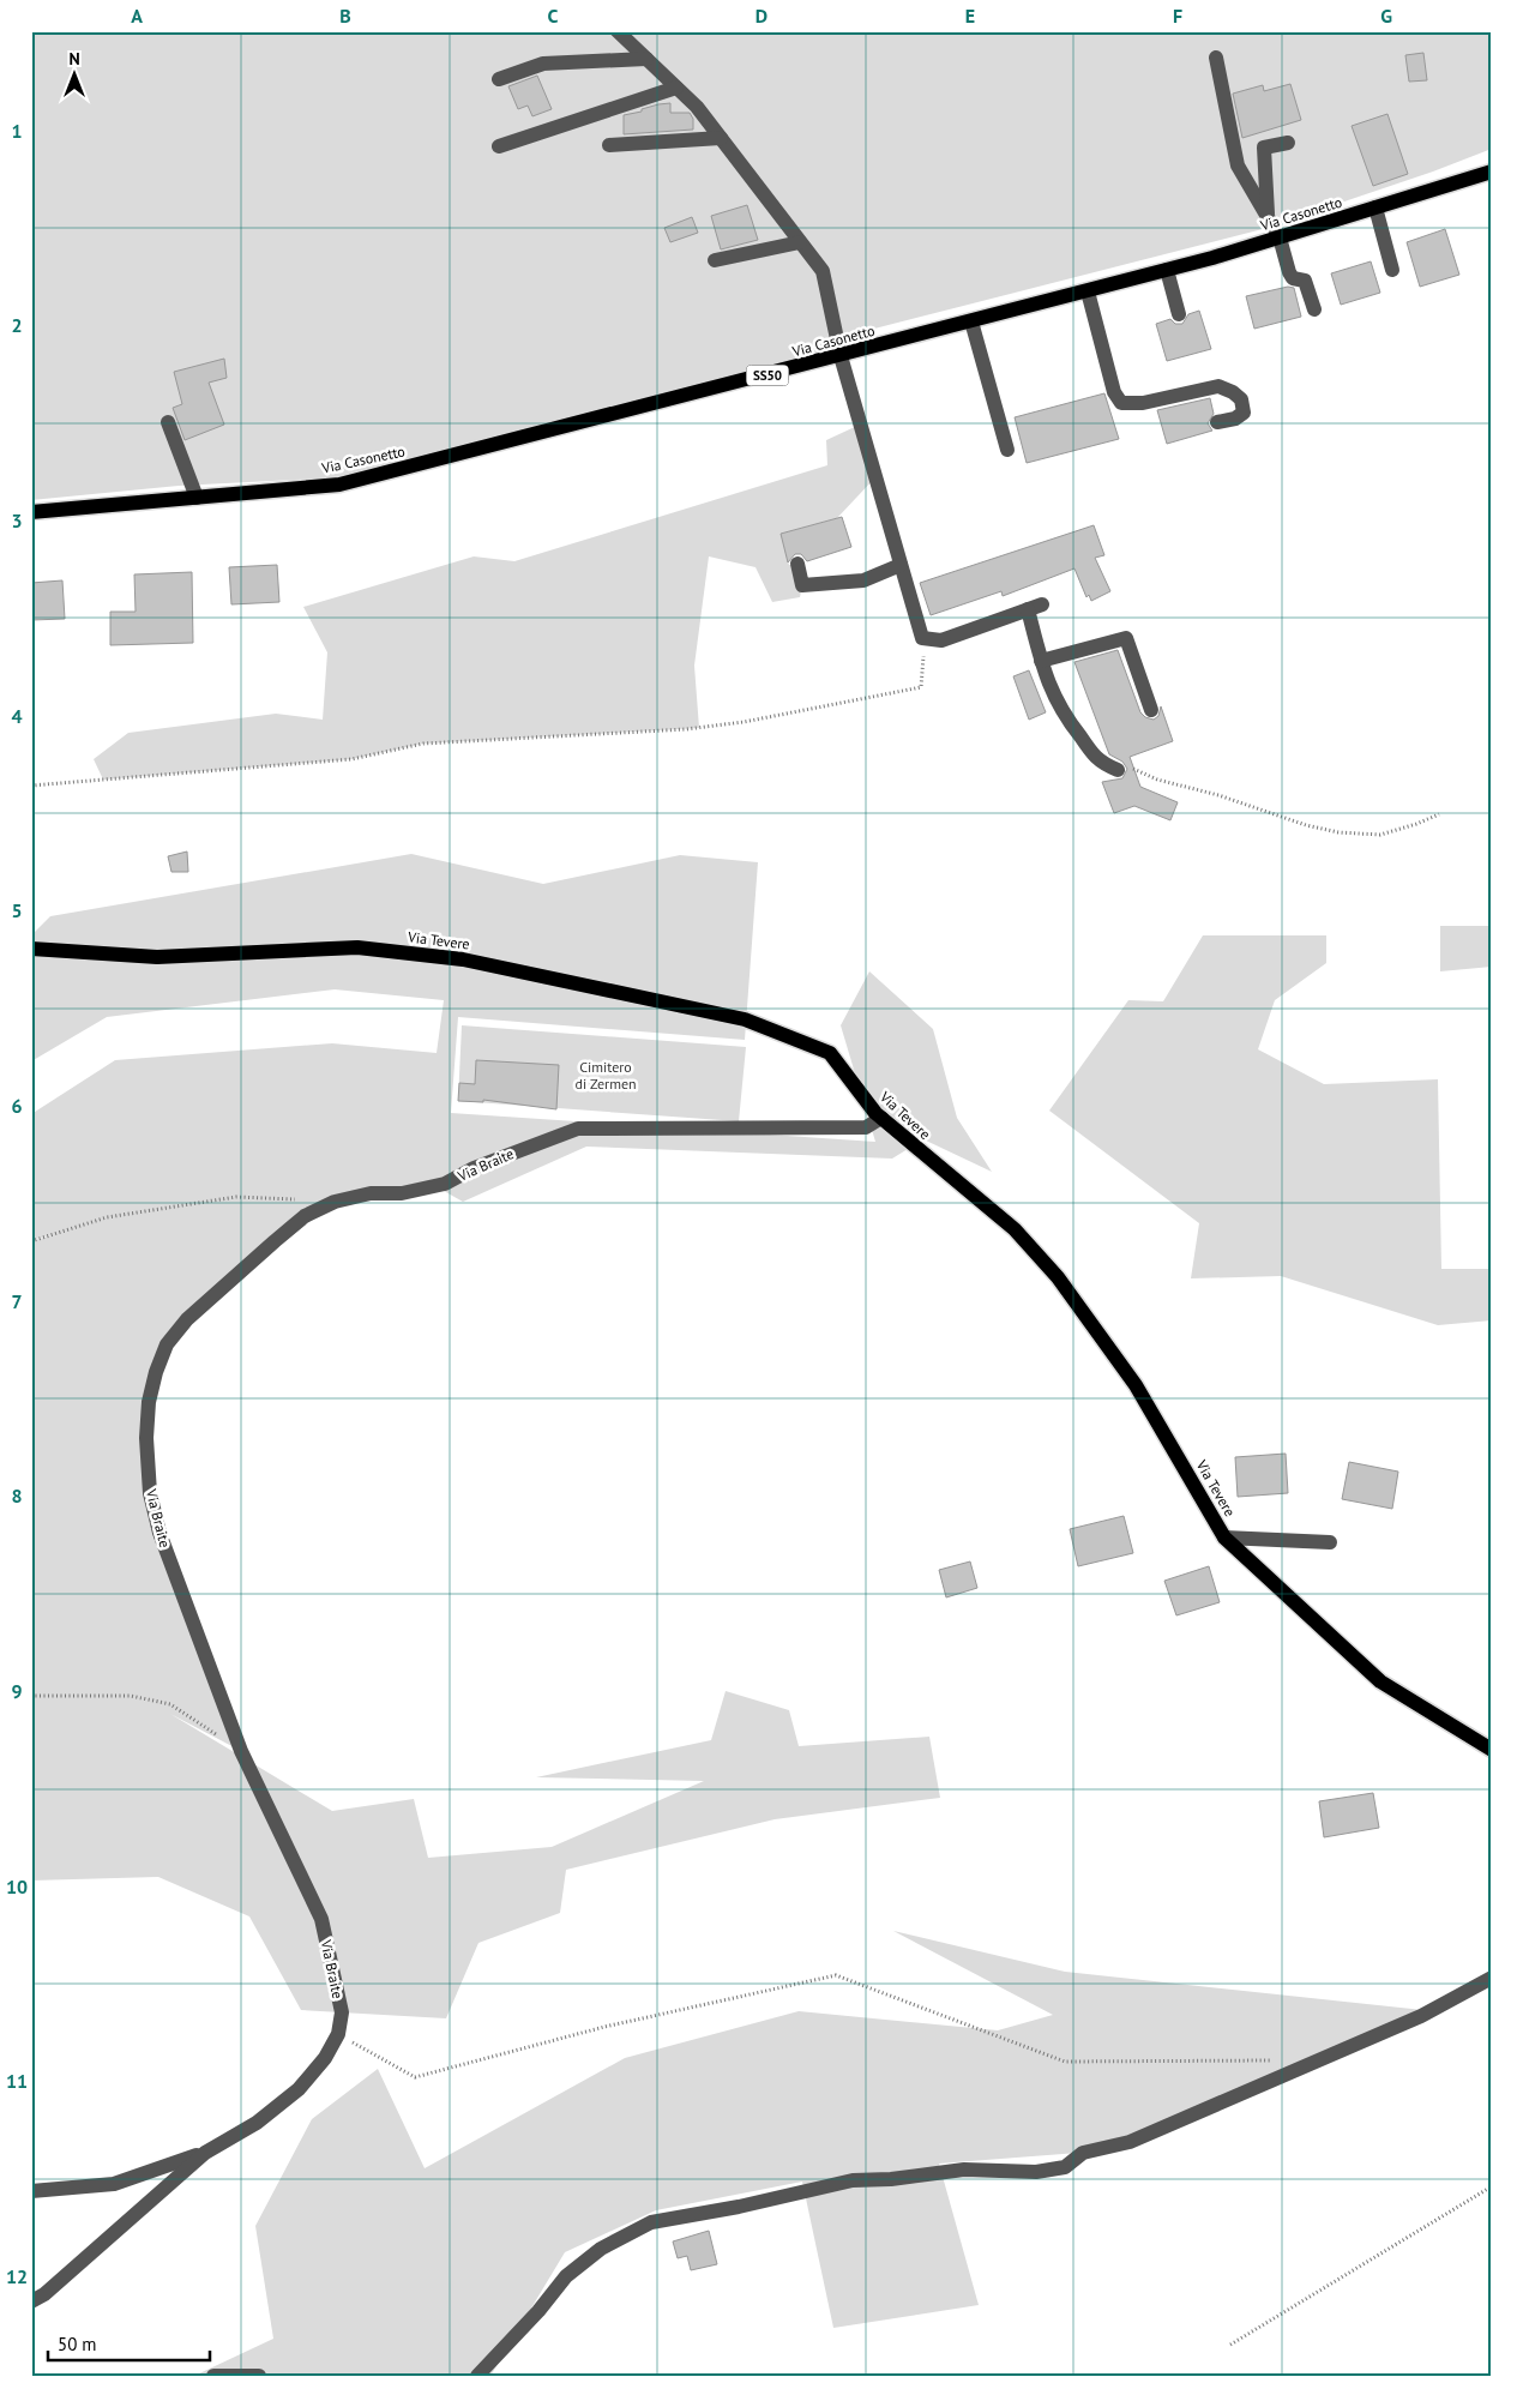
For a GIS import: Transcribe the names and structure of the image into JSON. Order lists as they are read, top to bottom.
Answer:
{
  "streets": {
    "main road": ["Via Casonetto", "SS50", "Via Tevere"],
    "street": ["Via Braite"]
  },
  "crossings": [
    ["Via Tevere", "Via Braite"]
  ],
  "parks": ["Cimitero di Zermen"],
  "scale_bar": "50 m",
  "north": "top",
  "grid": {
    "columns": [
      "A",
      "B",
      "C",
      "D",
      "E",
      "F",
      "G"
    ],
    "rows": [
      "1",
      "2",
      "3",
      "4",
      "5",
      "6",
      "7",
      "8",
      "9",
      "10",
      "11",
      "12"
    ]
  }
}
